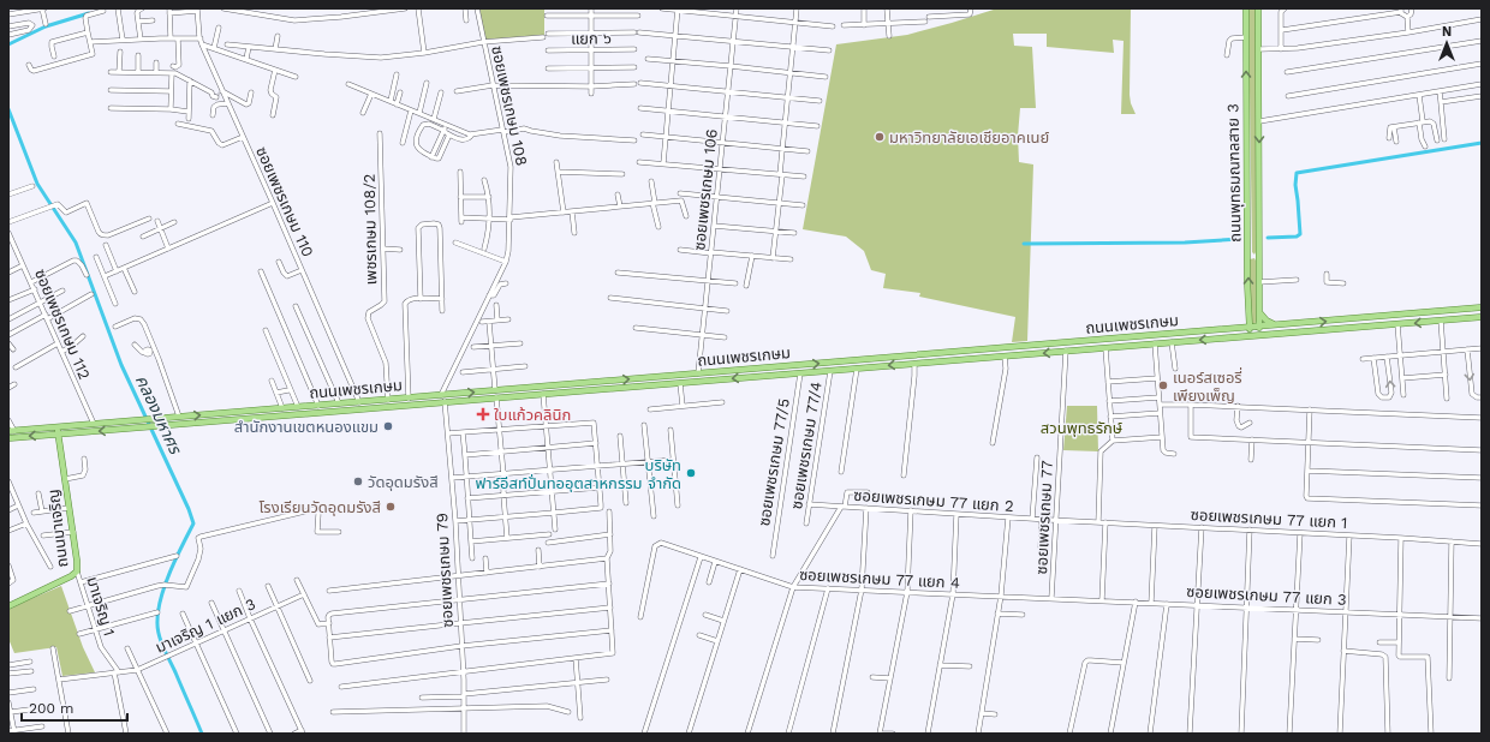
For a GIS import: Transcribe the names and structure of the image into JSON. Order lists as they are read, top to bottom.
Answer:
{
  "streets": {
    "main road": ["ถนนพุทธมณฑลสาย 3", "ถนนเพชรเกษม", "ถนนมาเจริญ"],
    "street": [
      "แยก ๖",
      "ซอยเพชรเกษม 108",
      "ซอยเพชรเกษม 106",
      "ซอยเพชรเกษม 110",
      "เพชรเกษม 108/2",
      "ซอยเพชรเกษม 112",
      "ซอยเพชรเกษม 77/4",
      "ซอยเพชรเกษม 77/5",
      "ซอยเพชรเกษม 77 แยก 2",
      "ซอยเพชรเกษม 77",
      "ซอยเพชรเกษม 77 แยก 1",
      "ซอยเพชรเกษม 79",
      "ซอยเพชรเกษม 77 แยก 4",
      "ซอยเพชรเกษม 77 แยก 3",
      "มาเจริญ 1",
      "มาเจริญ 1 แยก 3"
    ]
  },
  "crossings": [
    ["ซอยเพชรเกษม 108", "ถนนเพชรเกษม"],
    ["ถนนพุทธมณฑลสาย 3", "ถนนเพชรเกษม"],
    ["ซอยเพชรเกษม 106", "ถนนเพชรเกษม"],
    ["ซอยเพชรเกษม 110", "ถนนเพชรเกษม"],
    ["เพชรเกษม 108/2", "ถนนเพชรเกษม"],
    ["ซอยเพชรเกษม 112", "ถนนเพชรเกษม"],
    ["ถนนเพชรเกษม", "ซอยเพชรเกษม 77/4"],
    ["ถนนเพชรเกษม", "ซอยเพชรเกษม 77/5"],
    ["ถนนเพชรเกษม", "ซอยเพชรเกษม 77"],
    ["ถนนเพชรเกษม", "ถนนมาเจริญ"],
    ["ถนนเพชรเกษม", "ซอยเพชรเกษม 79"],
    ["ซอยเพชรเกษม 77/4", "ซอยเพชรเกษม 77 แยก 2"],
    ["ซอยเพชรเกษม 77 แยก 2", "ซอยเพชรเกษม 77"],
    ["ซอยเพชรเกษม 77 แยก 2", "ซอยเพชรเกษม 77 แยก 1"],
    ["ซอยเพชรเกษม 77", "ซอยเพชรเกษม 77 แยก 1"],
    ["ซอยเพชรเกษม 77", "ซอยเพชรเกษม 77 แยก 4"],
    ["ซอยเพชรเกษม 77", "ซอยเพชรเกษม 77 แยก 3"],
    ["ถนนมาเจริญ", "มาเจริญ 1"],
    ["ซอยเพชรเกษม 77 แยก 4", "ซอยเพชรเกษม 77 แยก 3"],
    ["มาเจริญ 1", "มาเจริญ 1 แยก 3"]
  ],
  "water": ["คลองมหาศร"],
  "parks": ["สวนพุทธรักษ์"],
  "places": {
    "other": [
      "มหาวิทยาลัยเอเชียอาคเนย์",
      "เนอร์สเซอรี่ เพียงเพ็ญ",
      "สำนักงานเขตหนองแขม",
      "บริษัท ฟาร์อีสท์ปั่นทออุตสาหกรรม จำกัด",
      "วัดอุดมรังสี",
      "โรงเรียนวัดอุดมรังสี"
    ],
    "health": ["ใบแก้วคลินิก"]
  },
  "scale_bar": "200 m",
  "north": "top"
}
